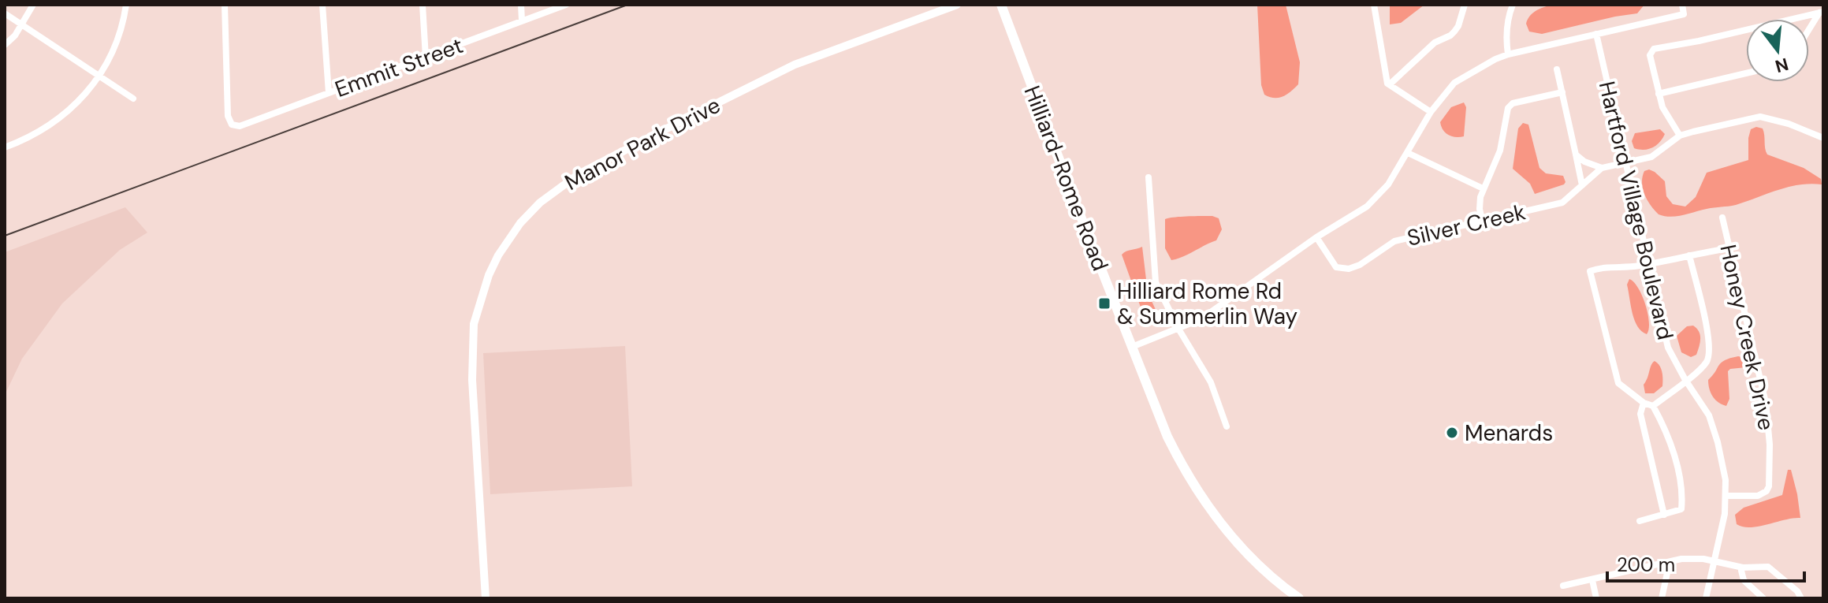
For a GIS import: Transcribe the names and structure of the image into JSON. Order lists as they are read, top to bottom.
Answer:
{
  "streets": {
    "main road": ["Hilliard-Rome Road"],
    "street": [
      "Emmit Street",
      "Manor Park Drive",
      "Hartford Village Boulevard",
      "Silver Creek",
      "Honey Creek Drive"
    ]
  },
  "crossings": [
    ["Hartford Village Boulevard", "Silver Creek"],
    ["Hartford Village Boulevard", "Honey Creek Drive"]
  ],
  "places": {
    "transit": ["Hilliard Rome Rd & Summerlin Way"],
    "other": ["Menards"]
  },
  "scale_bar": "200 m",
  "north": "bottom"
}
